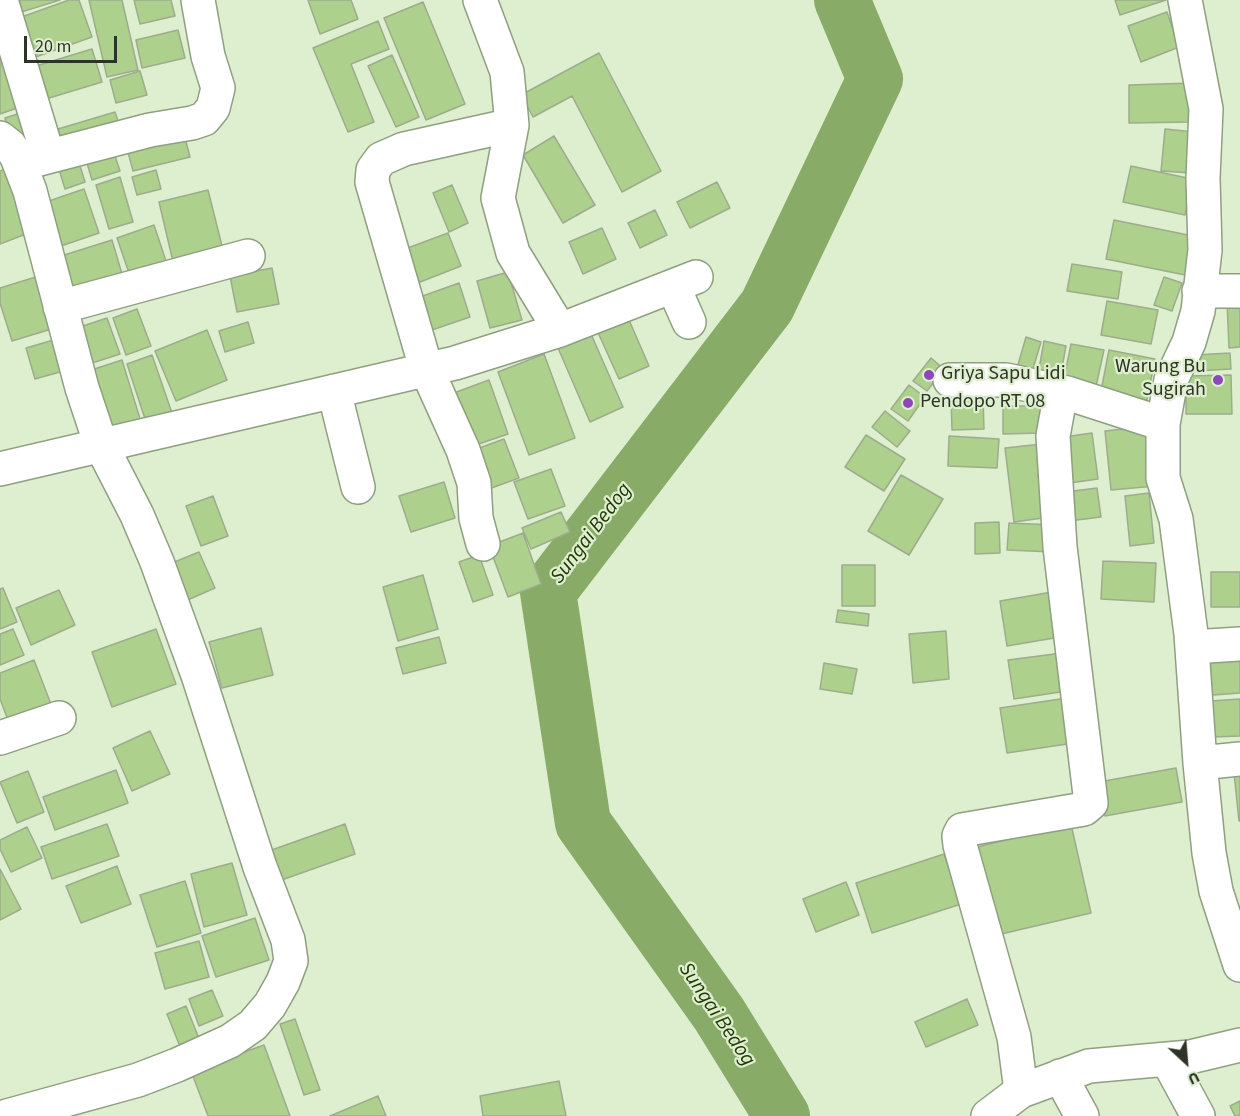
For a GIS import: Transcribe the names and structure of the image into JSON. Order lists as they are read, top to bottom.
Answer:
{
  "water": ["Sungai Bedog"],
  "places": ["Griya Sapu Lidi", "Warung Bu Sugirah", "Pendopo RT 08"],
  "scale_bar": "20 m",
  "north": "bottom right"
}
